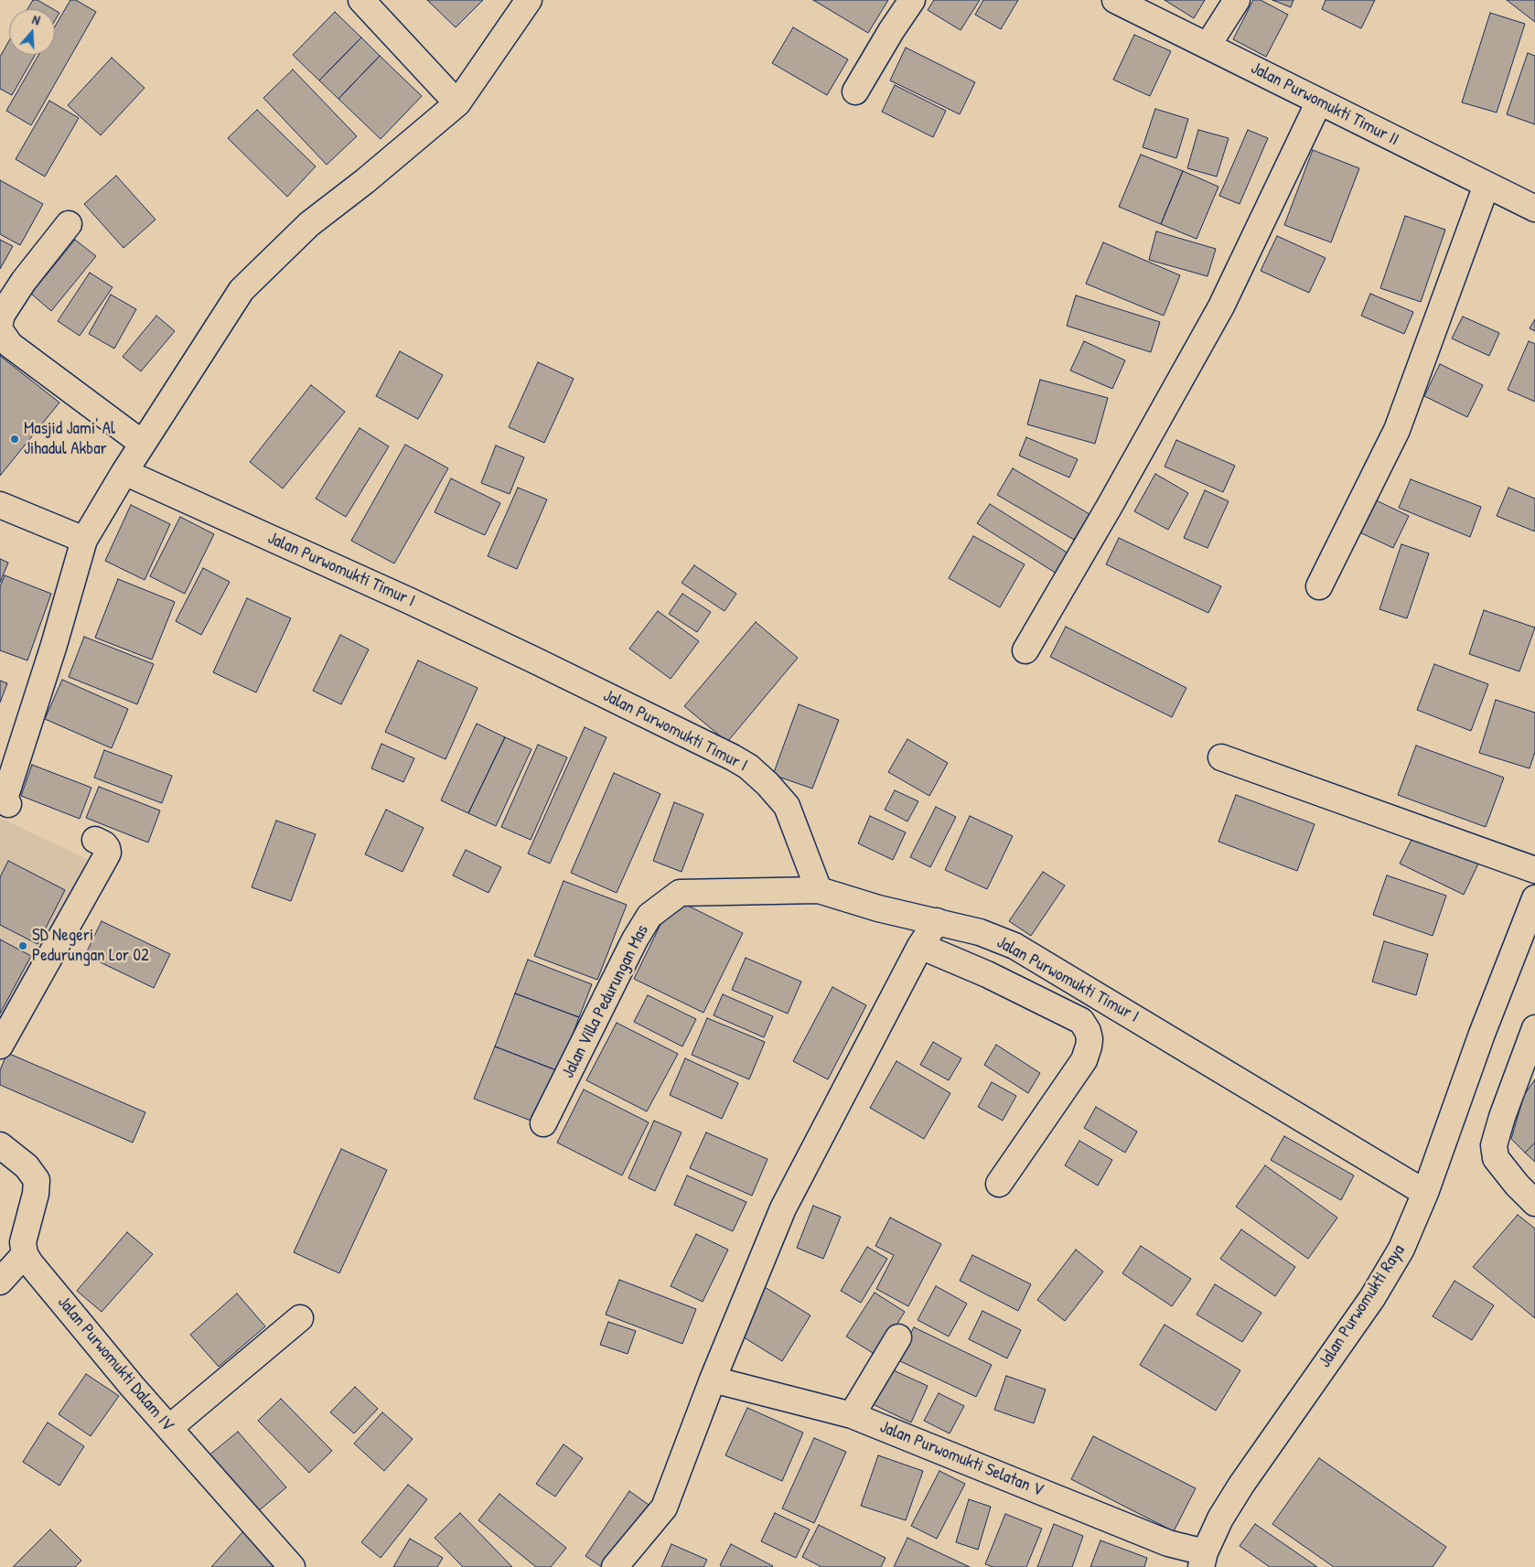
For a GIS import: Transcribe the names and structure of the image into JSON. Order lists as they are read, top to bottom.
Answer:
{
  "streets": {
    "street": [
      "Jalan Purwomukti Timur II",
      "Jalan Purwomukti Timur I",
      "Jalan Villa Pedurungan Mas",
      "Jalan Purwomukti Raya",
      "Jalan Purwomukti Dalam IV",
      "Jalan Purwomukti Selatan V"
    ]
  },
  "crossings": [
    ["Jalan Purwomukti Timur I", "Jalan Villa Pedurungan Mas"],
    ["Jalan Purwomukti Timur I", "Jalan Purwomukti Raya"],
    ["Jalan Purwomukti Raya", "Jalan Purwomukti Selatan V"]
  ],
  "places": ["Masjid Jami' Al Jihadul Akbar", "SD Negeri Pedurungan Lor 02"],
  "north": "top"
}
